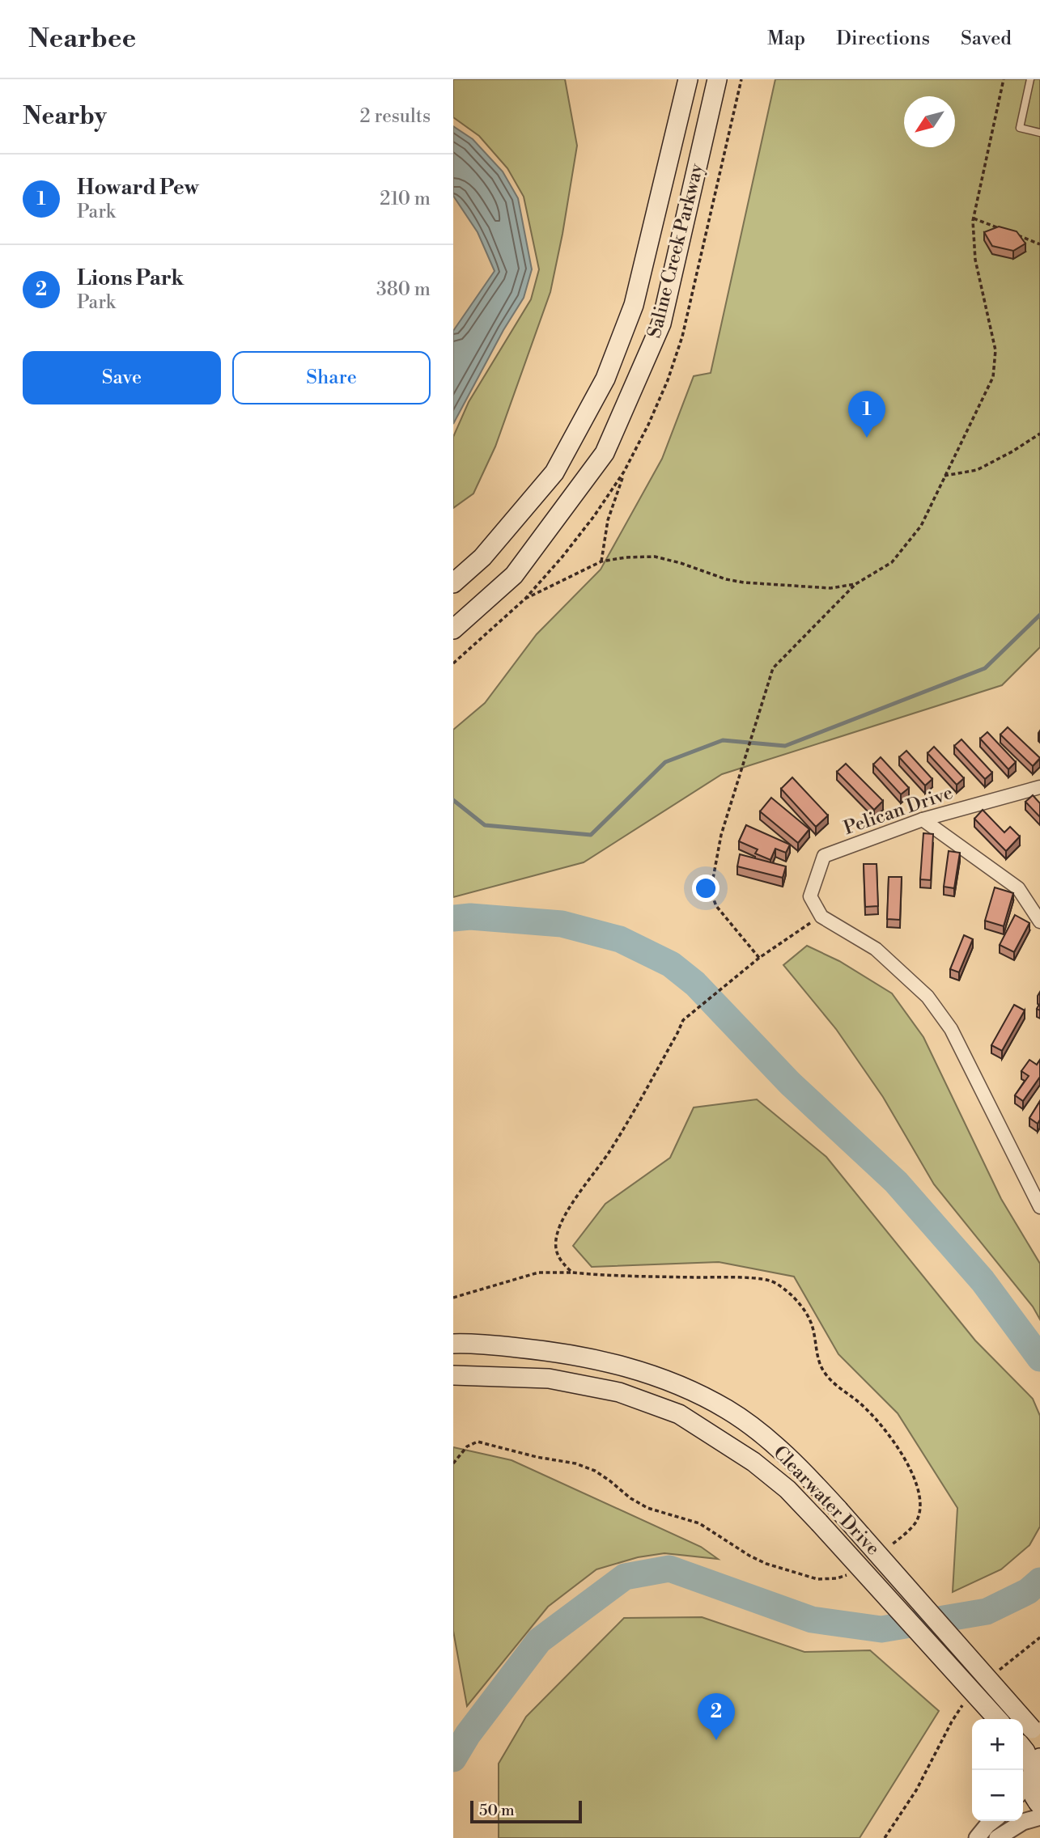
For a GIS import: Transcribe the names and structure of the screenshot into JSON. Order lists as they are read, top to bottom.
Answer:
{
  "streets": {
    "main road": ["Saline Creek Parkway", "Clearwater Drive"],
    "street": ["Pelican Drive"]
  },
  "scale_bar": "50 m",
  "north": "bottom left",
  "page": {
    "header": "Nearbee",
    "nav": ["Map", "Directions", "Saved"],
    "heading": ["Nearby", "2 results"],
    "list": [
      {
        "mark": "1",
        "name": "Howard Pew",
        "note": "Park",
        "value": "210 m"
      },
      {
        "mark": "2",
        "name": "Lions Park",
        "note": "Park",
        "value": "380 m"
      }
    ],
    "buttons": ["Save", "Share"],
    "pins": ["1", "2"],
    "map_buttons": ["+", "−"],
    "scale": "50 m"
  }
}
